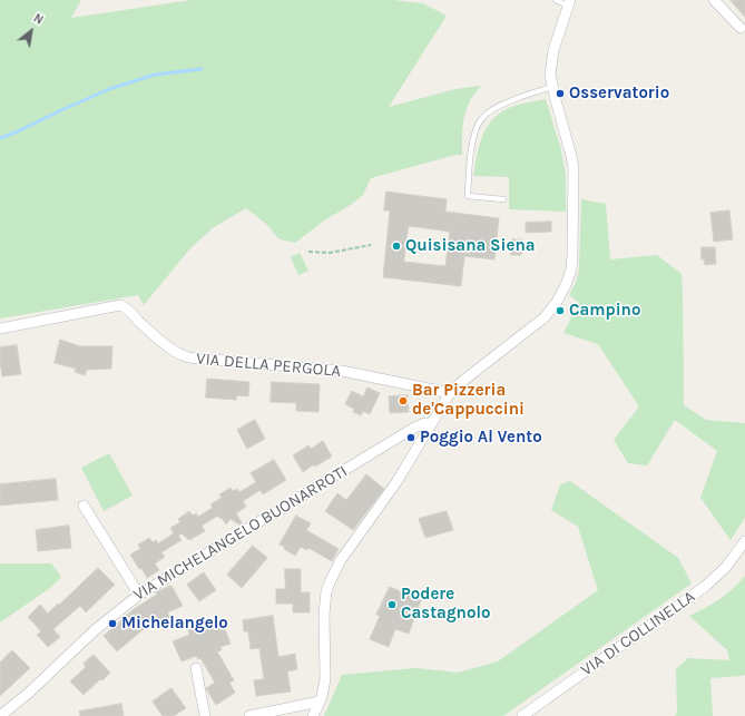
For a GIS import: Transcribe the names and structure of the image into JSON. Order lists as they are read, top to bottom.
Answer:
{
  "streets": {
    "street": ["VIA DELLA PERGOLA", "VIA MICHELANGELO BUONARROTI", "VIA DI COLLINELLA"]
  },
  "places": [
    "Osservatorio",
    "Quisisana Siena",
    "Campino",
    "Bar Pizzeria de'Cappuccini",
    "Poggio Al Vento",
    "Podere Castagnolo",
    "Michelangelo"
  ],
  "north": "top right"
}
